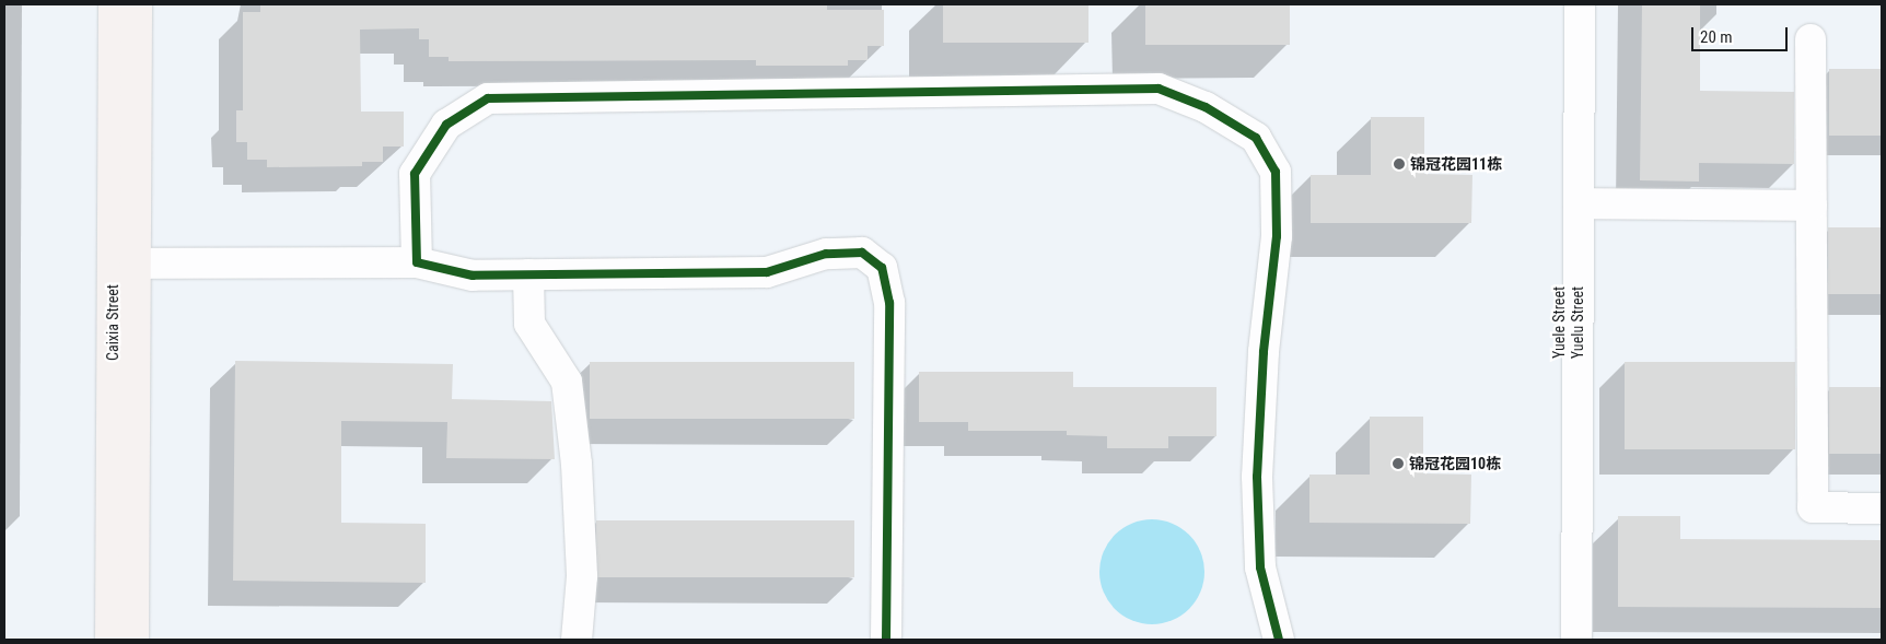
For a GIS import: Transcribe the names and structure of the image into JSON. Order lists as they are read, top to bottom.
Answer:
{
  "streets": {
    "main road": ["Caixia Street"],
    "street": ["Yuele Street", "Yuelu Street"]
  },
  "places": ["锦冠花园11栋", "锦冠花园10栋"],
  "scale_bar": "20 m"
}
